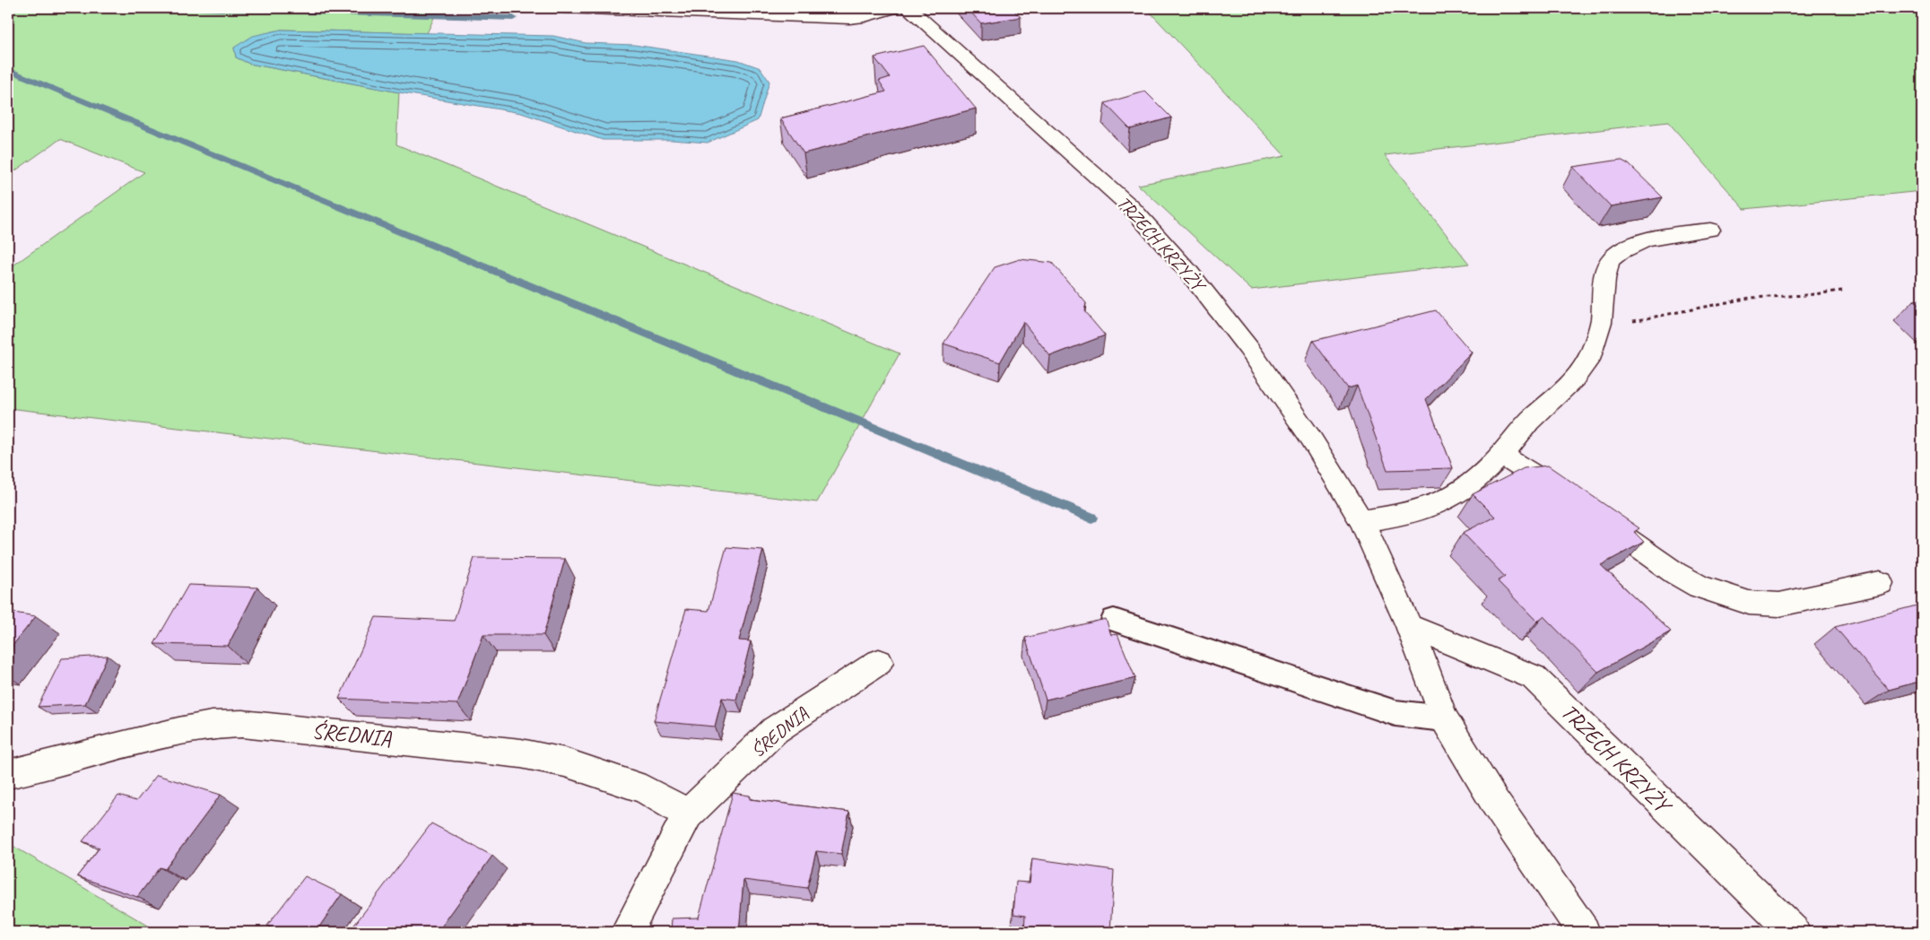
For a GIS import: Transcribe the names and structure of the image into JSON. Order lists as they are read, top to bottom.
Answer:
{
  "streets": {
    "street": ["TRZECH KRZYŻY", "ŚREDNIA"]
  }
}
